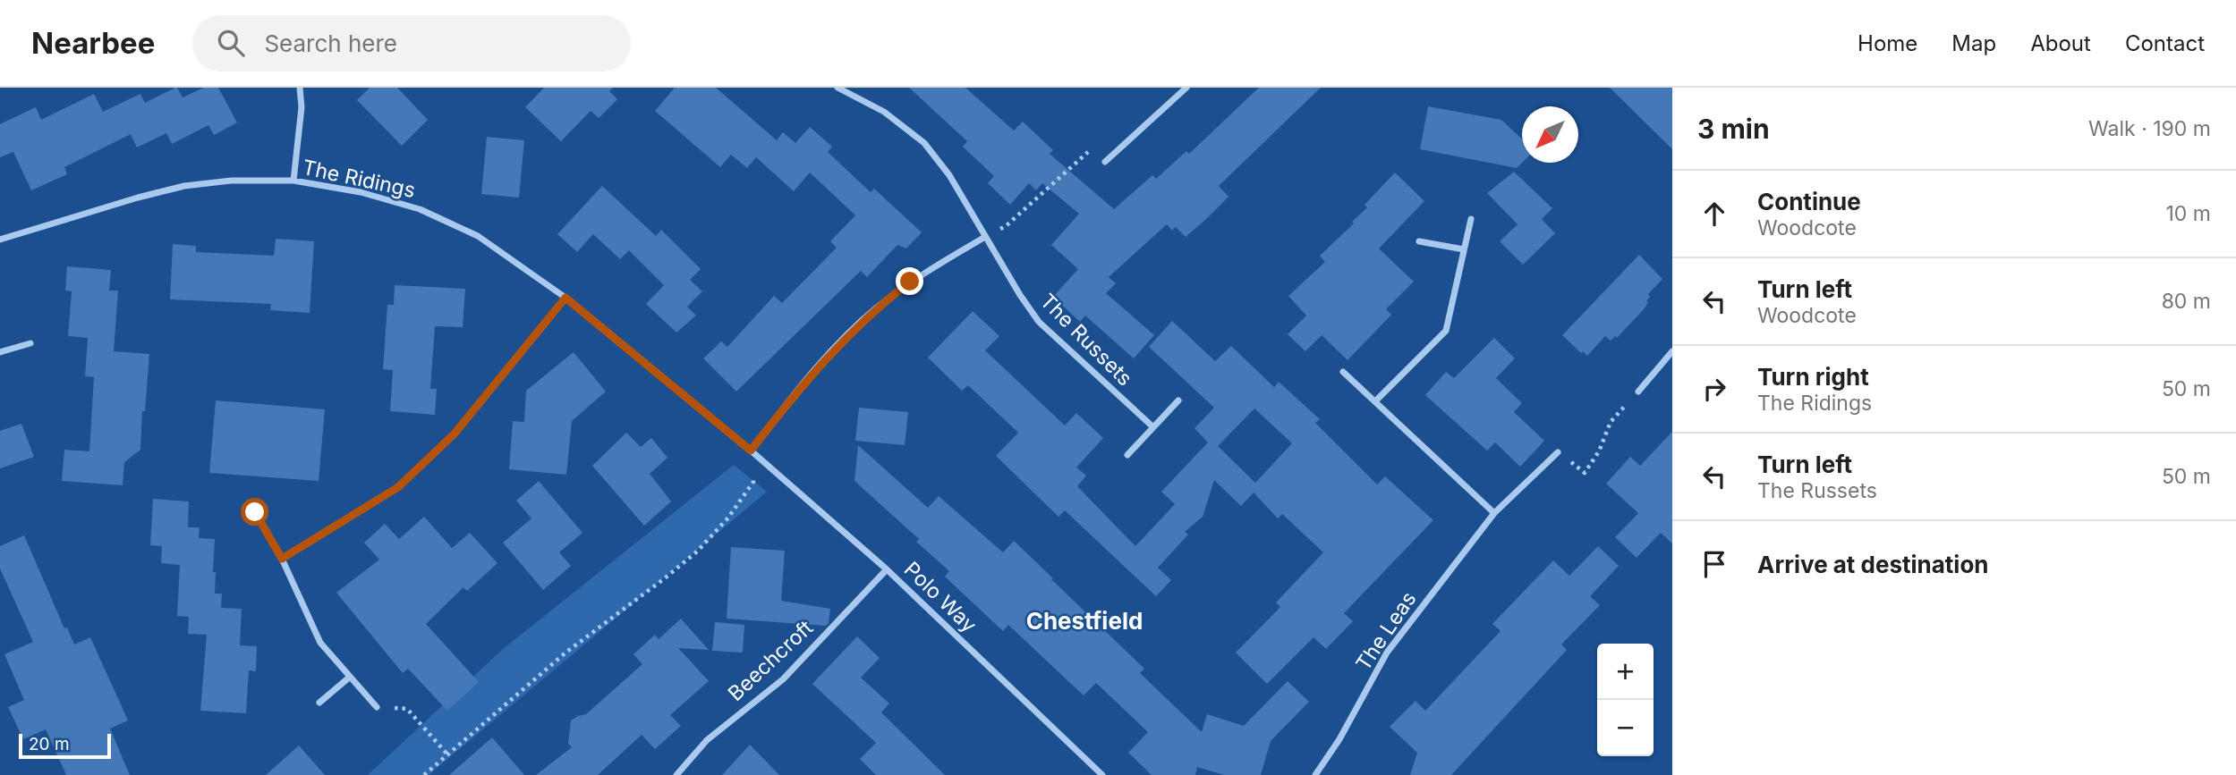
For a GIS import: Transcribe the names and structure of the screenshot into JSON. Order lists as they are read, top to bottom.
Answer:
{
  "streets": {
    "street": [
      "The Ridings",
      "The Russets",
      "Polo Way",
      "The Leas",
      "Beechcroft"
    ]
  },
  "crossings": [
    ["The Ridings", "Polo Way"],
    ["Polo Way", "Beechcroft"]
  ],
  "districts": ["Chestfield"],
  "scale_bar": "20 m",
  "north": "bottom left",
  "page": {
    "header": "Nearbee",
    "search": "Search here",
    "nav": [
      "Home",
      "Map",
      "About",
      "Contact"
    ],
    "heading": ["3 min", "Walk · 190 m"],
    "list": [
      ["Continue", "Woodcote", "10 m"],
      ["Turn left", "Woodcote", "80 m"],
      ["Turn right", "The Ridings", "50 m"],
      ["Turn left", "The Russets", "50 m"],
      "Arrive at destination"
    ],
    "map_buttons": ["+", "−"],
    "scale": "20 m"
  }
}
